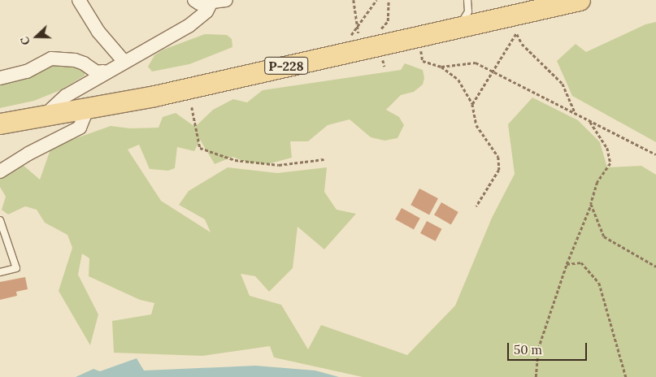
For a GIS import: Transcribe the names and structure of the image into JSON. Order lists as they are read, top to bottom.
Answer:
{
  "streets": {
    "main road": ["Р-228"]
  },
  "scale_bar": "50 m",
  "north": "left"
}
